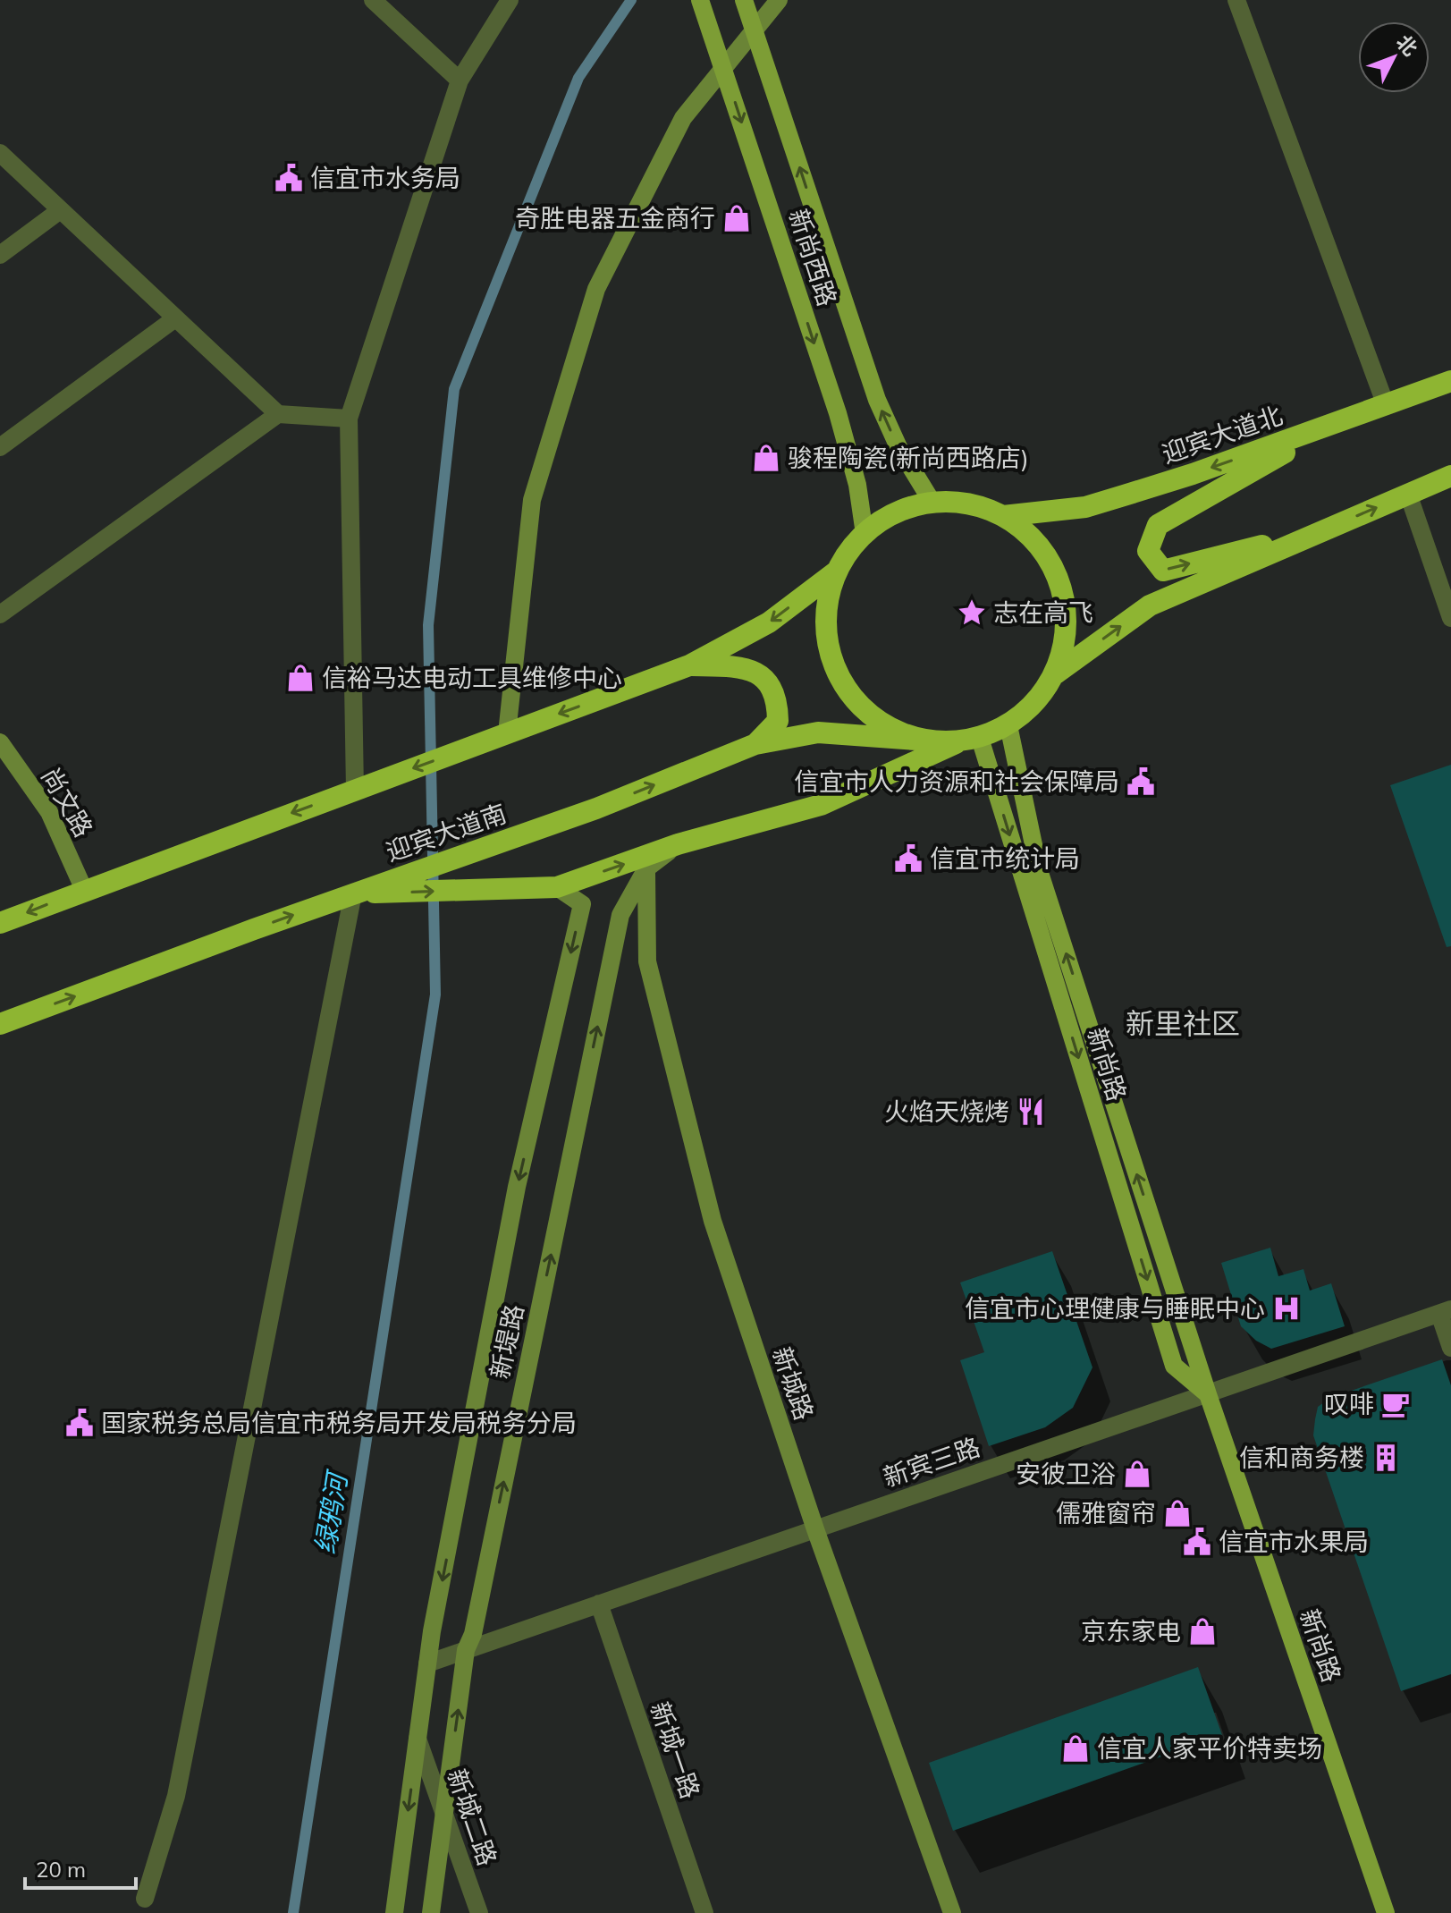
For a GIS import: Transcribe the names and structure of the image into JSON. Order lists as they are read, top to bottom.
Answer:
{
  "streets": {
    "highway": ["迎宾大道北", "迎宾大道南"],
    "main road": [
      "新尚西路",
      "尚文路",
      "新尚路",
      "新堤路",
      "新城路"
    ],
    "street": ["新宾三路", "新城一路", "新城二路"]
  },
  "crossings": [
    ["新尚西路", "迎宾大道北"],
    ["新尚西路", "迎宾大道南"],
    ["新尚西路", "新尚路"],
    ["迎宾大道北", "迎宾大道南"],
    ["迎宾大道北", "新尚路"],
    ["迎宾大道南", "新尚路"],
    ["新尚路", "新宾三路"],
    ["新堤路", "新城路"],
    ["新堤路", "新宾三路"],
    ["新堤路", "新城二路"],
    ["新城路", "新宾三路"],
    ["新宾三路", "新城一路"]
  ],
  "districts": ["新里社区"],
  "water": ["绿鸦河"],
  "places": {
    "public building": [
      "信宜市水务局",
      "信宜市人力资源和社会保障局",
      "信宜市统计局",
      "国家税务总局信宜市税务局开发局税务分局",
      "信宜市水果局"
    ],
    "shop": [
      "奇胜电器五金商行",
      "骏程陶瓷(新尚西路店)",
      "信裕马达电动工具维修中心",
      "安彼卫浴",
      "儒雅窗帘",
      "京东家电",
      "信宜人家平价特卖场"
    ],
    "place": ["志在高飞"],
    "restaurant": ["火焰天烧烤"],
    "hospital": ["信宜市心理健康与睡眠中心"],
    "cafe": ["叹啡"],
    "building": ["信和商务楼"]
  },
  "scale_bar": "20 m",
  "north": "top right"
}
